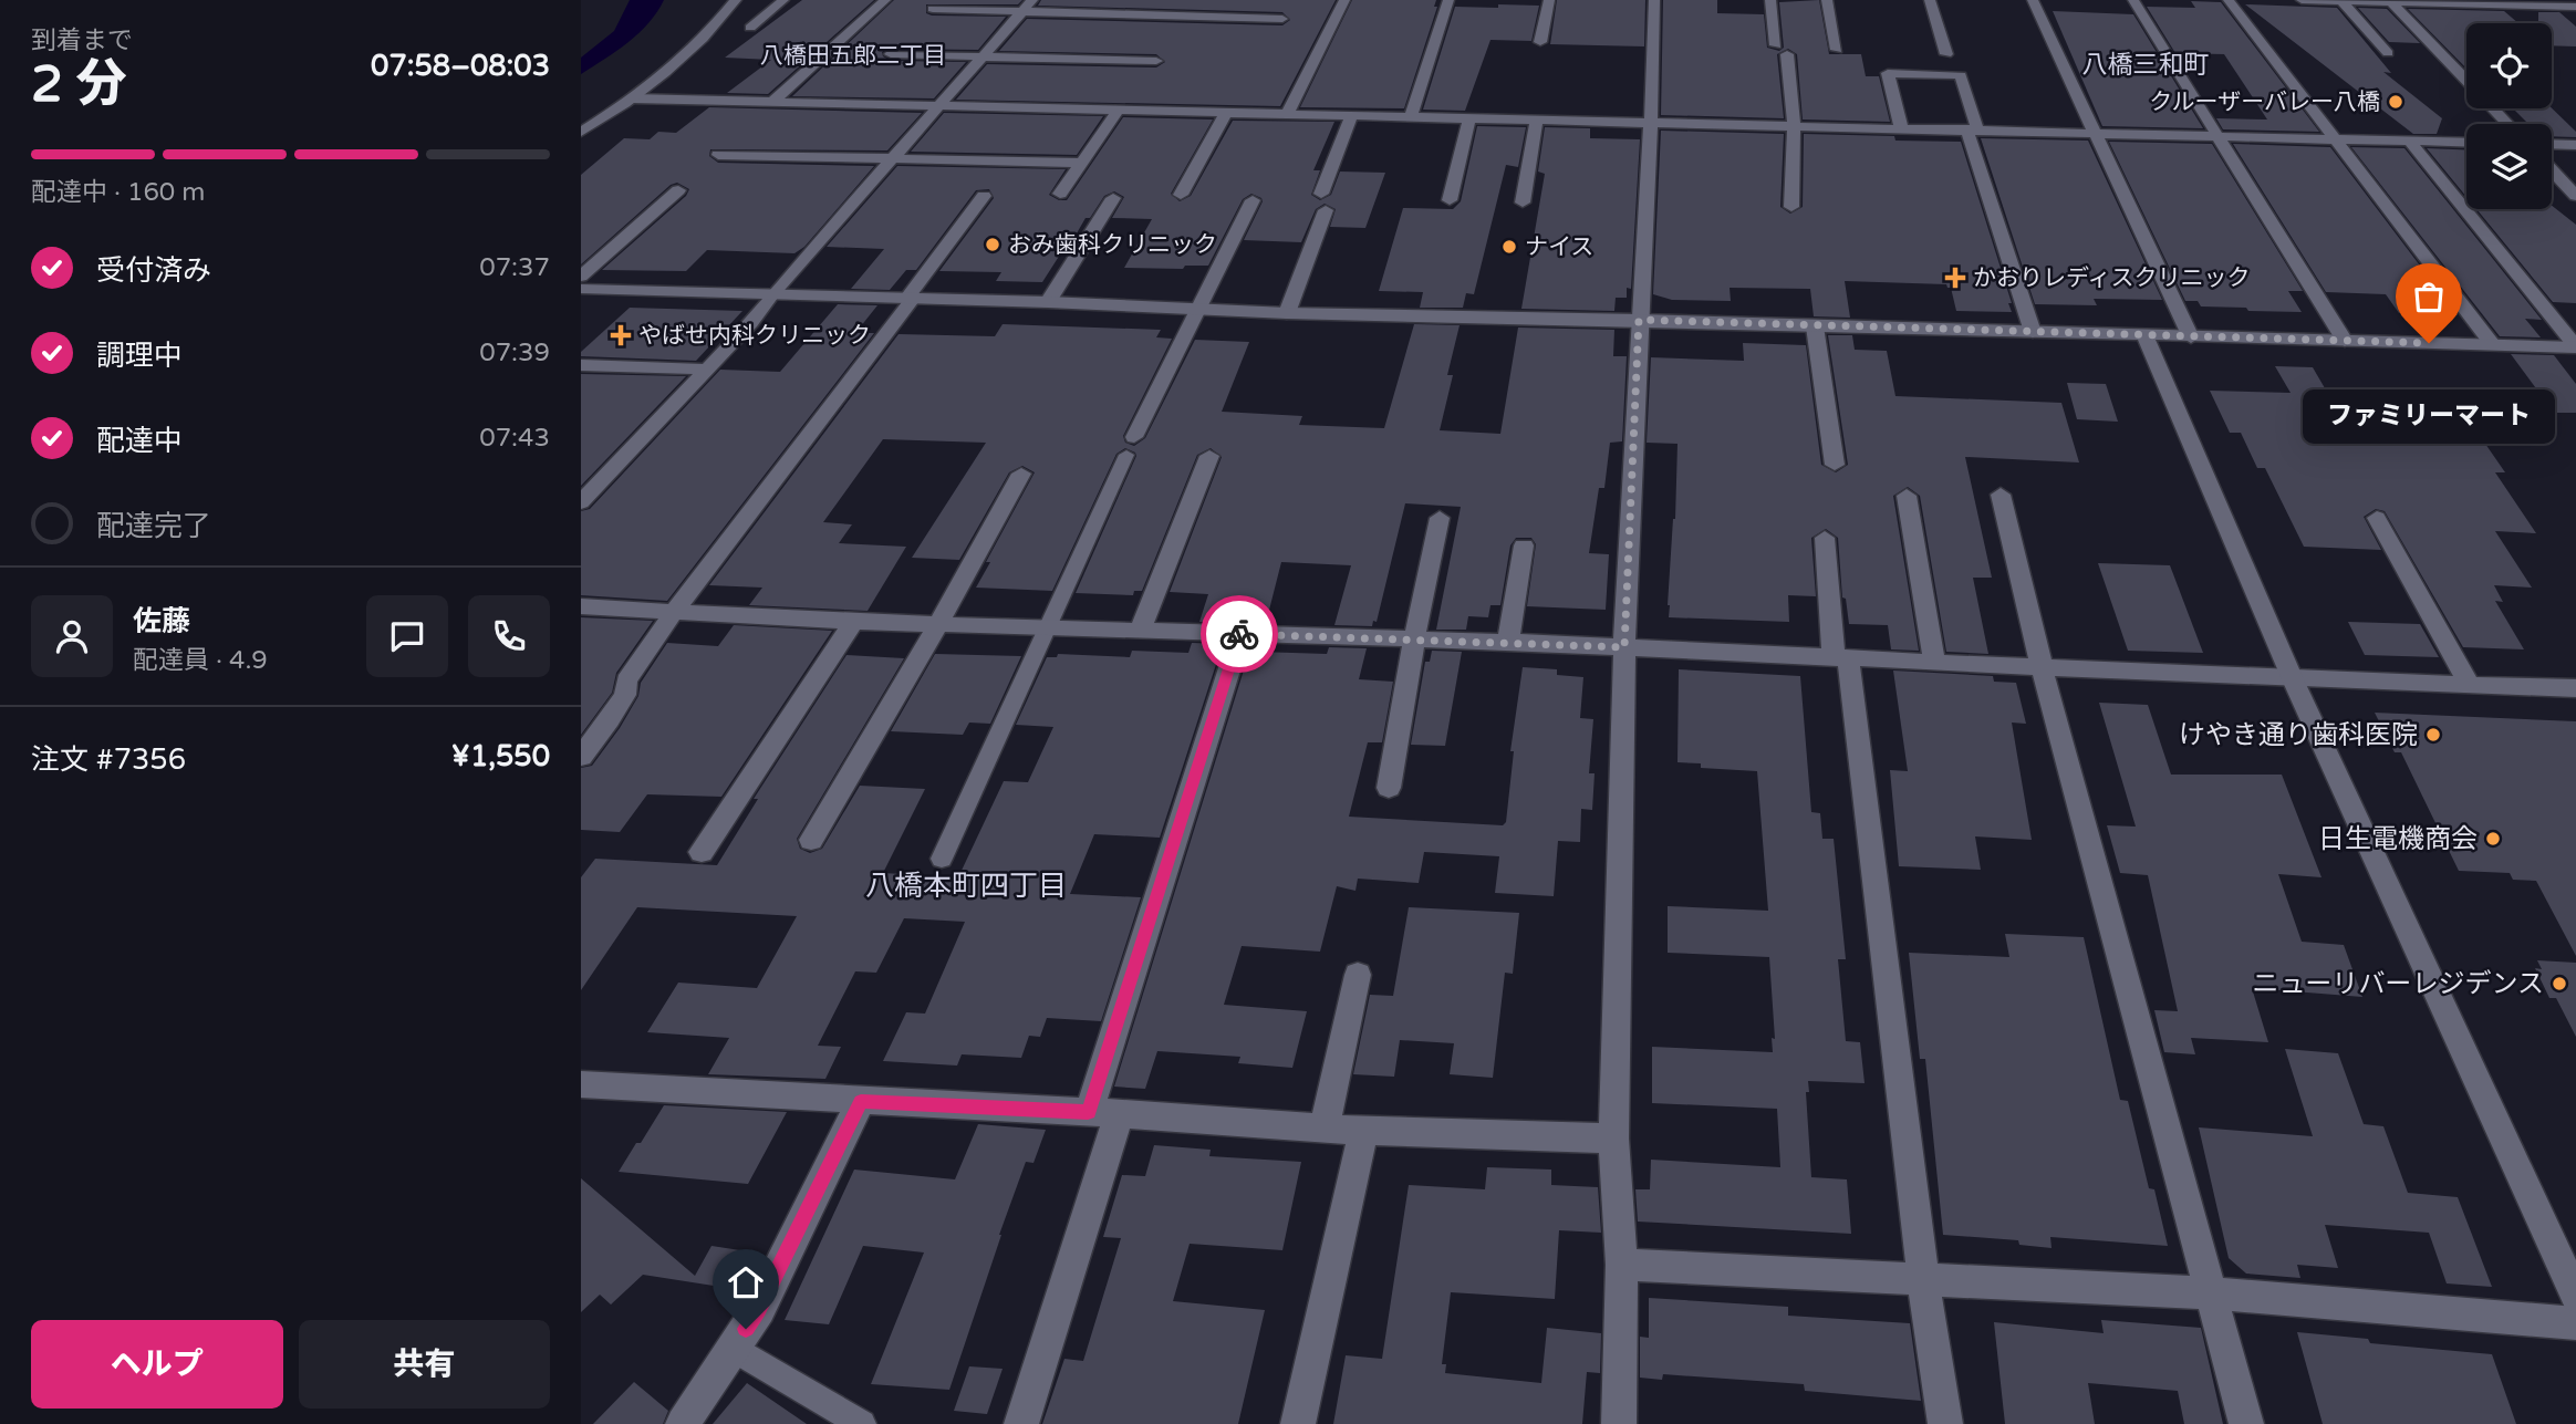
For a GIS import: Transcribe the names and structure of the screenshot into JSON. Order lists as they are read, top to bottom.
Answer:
{
  "districts": ["八橋田五郎二丁目", "八橋三和町", "八橋本町四丁目"],
  "places": {
    "other": [
      "クルーザーバレー八橋",
      "おみ歯科クリニック",
      "ナイス",
      "ファミリーマート",
      "けやき通り歯科医院",
      "日生電機商会",
      "ニューリバーレジデンス"
    ],
    "health": ["かおりレディスクリニック", "やばせ内科クリニック"]
  },
  "page": {
    "heading": ["2 分", "到着まで", "07:58–08:03"],
    "panel": [
      "佐藤",
      "配達員 · 4.9",
      "注文 #7356",
      "¥1,550"
    ],
    "bar": "配達中 · 160 m",
    "list": [
      ["受付済み", "07:37"],
      ["調理中", "07:39"],
      ["配達中", "07:43"],
      "配達完了"
    ],
    "bubble": "ファミリーマート",
    "buttons": ["ヘルプ", "共有"]
  }
}
